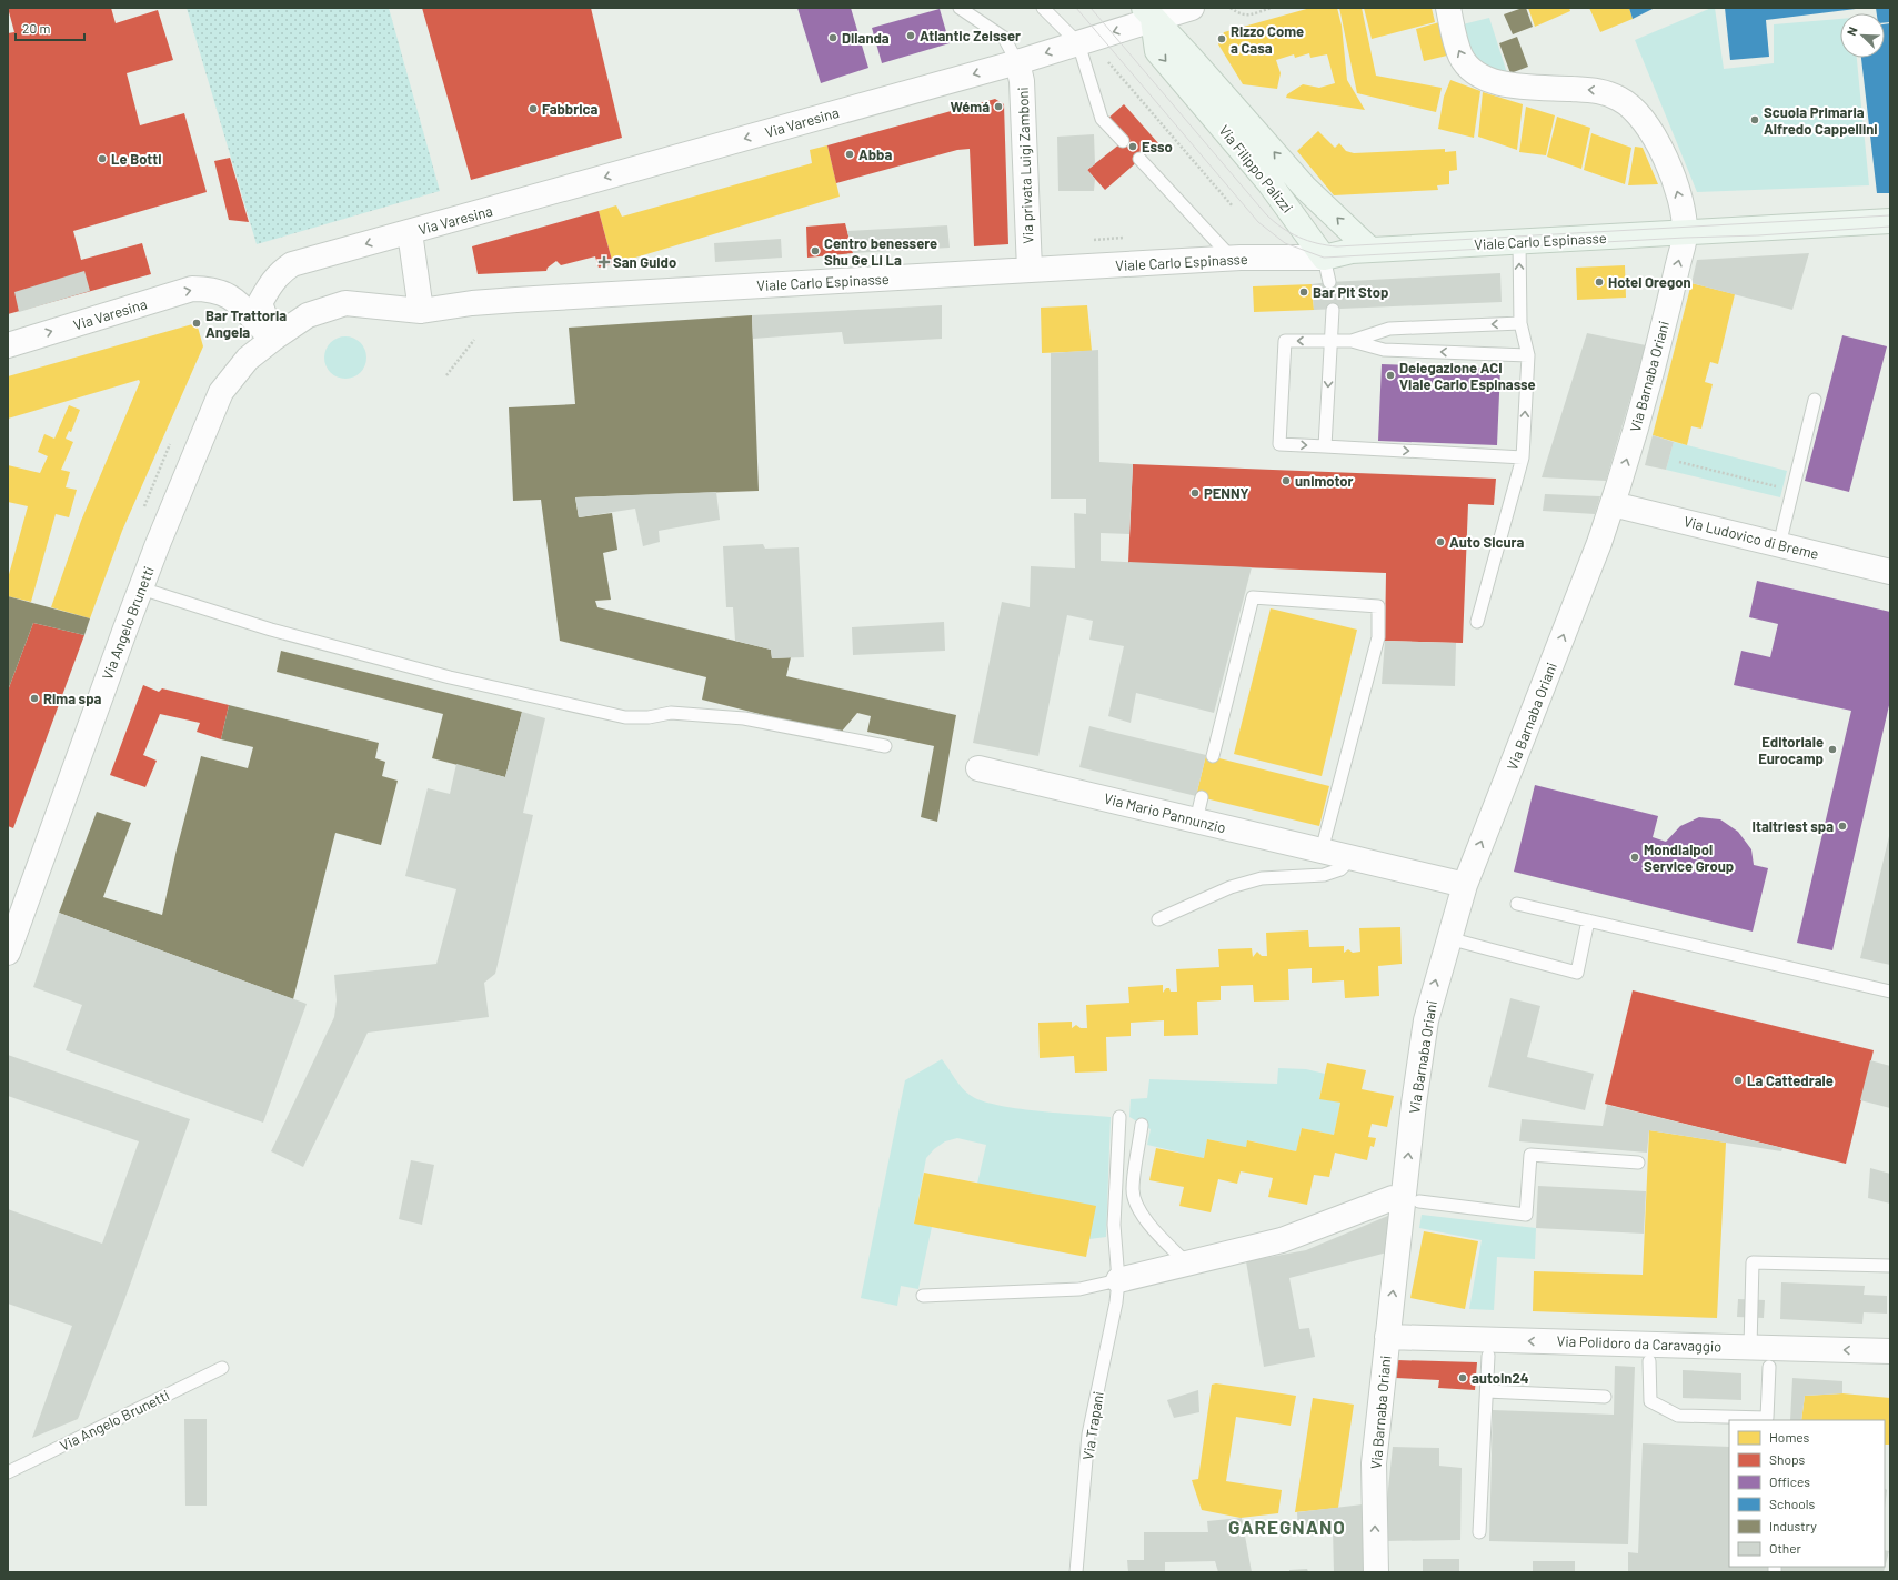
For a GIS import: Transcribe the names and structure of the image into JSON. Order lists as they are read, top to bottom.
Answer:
{
  "streets": {
    "street": [
      "Via Varesina",
      "Via privata Luigi Zamboni",
      "Via Filippo Palizzi",
      "Viale Carlo Espinasse",
      "Via Barnaba Oriani",
      "Via Ludovico di Breme",
      "Via Angelo Brunetti",
      "Via Mario Pannunzio",
      "Via Polidoro da Caravaggio"
    ],
    "lane": ["Via Trapani"]
  },
  "crossings": [
    ["Via Varesina", "Via privata Luigi Zamboni"],
    ["Via Varesina", "Via Filippo Palizzi"],
    ["Via Varesina", "Via Angelo Brunetti"],
    ["Via privata Luigi Zamboni", "Viale Carlo Espinasse"],
    ["Via Filippo Palizzi", "Viale Carlo Espinasse"],
    ["Viale Carlo Espinasse", "Via Barnaba Oriani"],
    ["Viale Carlo Espinasse", "Via Angelo Brunetti"],
    ["Via Barnaba Oriani", "Via Ludovico di Breme"],
    ["Via Barnaba Oriani", "Via Mario Pannunzio"],
    ["Via Barnaba Oriani", "Via Polidoro da Caravaggio"]
  ],
  "one_way": ["Via Barnaba Oriani", "Via Polidoro da Caravaggio"],
  "districts": ["GAREGNANO"],
  "places": {
    "other": [
      "Atlantic Zeisser",
      "Dilanda",
      "Rizzo Come a Casa",
      "Wémá",
      "Fabbrica",
      "Scuola Primaria Alfredo Cappellini",
      "Esso",
      "Abba",
      "Le Botti",
      "Centro benessere Shu Ge Li La",
      "Hotel Oregon",
      "Bar Pit Stop",
      "Bar Trattoria Angela",
      "Delegazione ACI Viale Carlo Espinasse",
      "unimotor",
      "PENNY",
      "Auto Sicura",
      "Rima spa",
      "Editoriale Eurocamp",
      "Italtriest spa",
      "Mondialpol Service Group",
      "La Cattedrale",
      "autoin24"
    ],
    "health": ["San Guido"]
  },
  "legend": [
    "Homes",
    "Shops",
    "Offices",
    "Schools",
    "Industry",
    "Other"
  ],
  "scale_bar": "20 m",
  "north": "top left"
}
